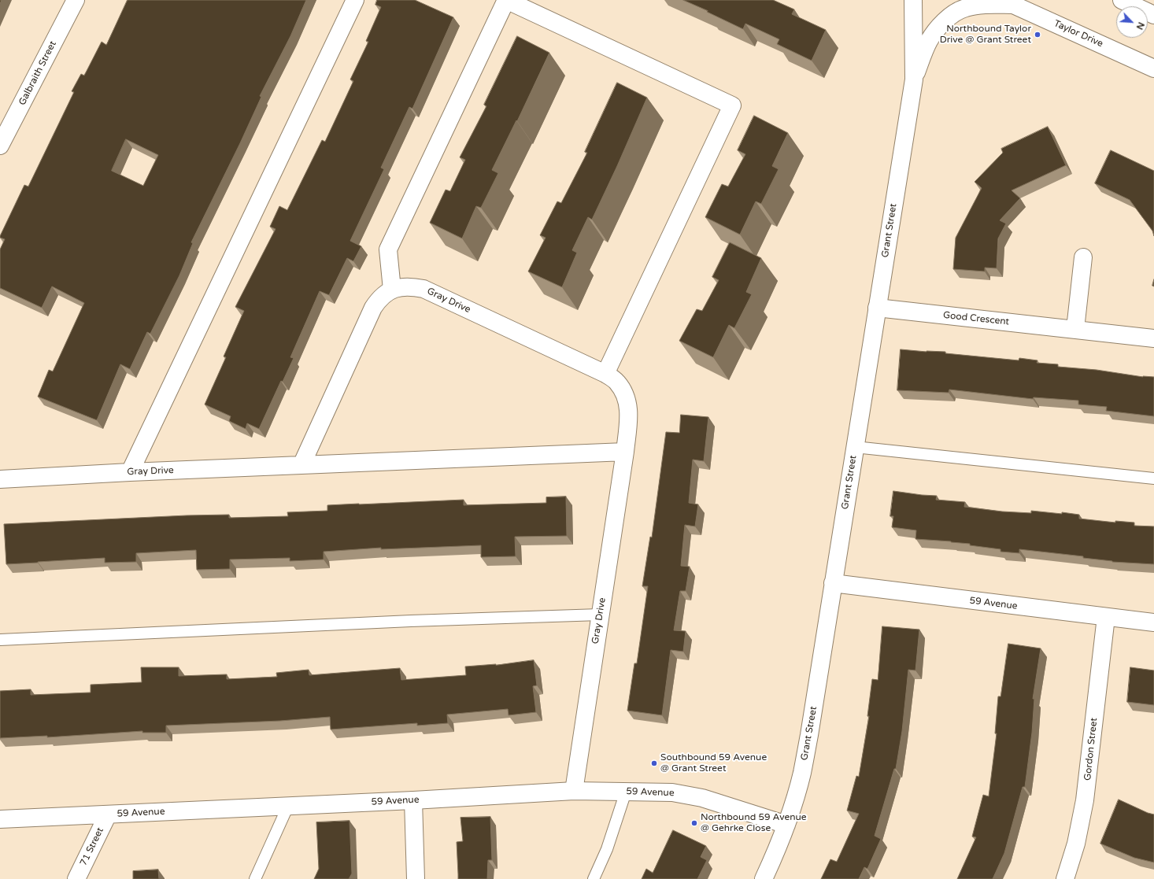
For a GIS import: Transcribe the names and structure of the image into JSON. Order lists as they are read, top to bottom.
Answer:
{
  "streets": {
    "street": [
      "Taylor Drive",
      "Galbraith Street",
      "Grant Street",
      "Gray Drive",
      "Good Crescent",
      "59 Avenue",
      "Gordon Street",
      "71 Street"
    ]
  },
  "crossings": [
    ["Grant Street", "Good Crescent"],
    ["Grant Street", "59 Avenue"],
    ["Gray Drive", "59 Avenue"],
    ["59 Avenue", "Gordon Street"],
    ["59 Avenue", "71 Street"]
  ],
  "places": ["Northbound Taylor Drive @ Grant Street", "Southbound 59 Avenue @ Grant Street", "Northbound 59 Avenue @ Gehrke Close"],
  "north": "bottom right"
}
